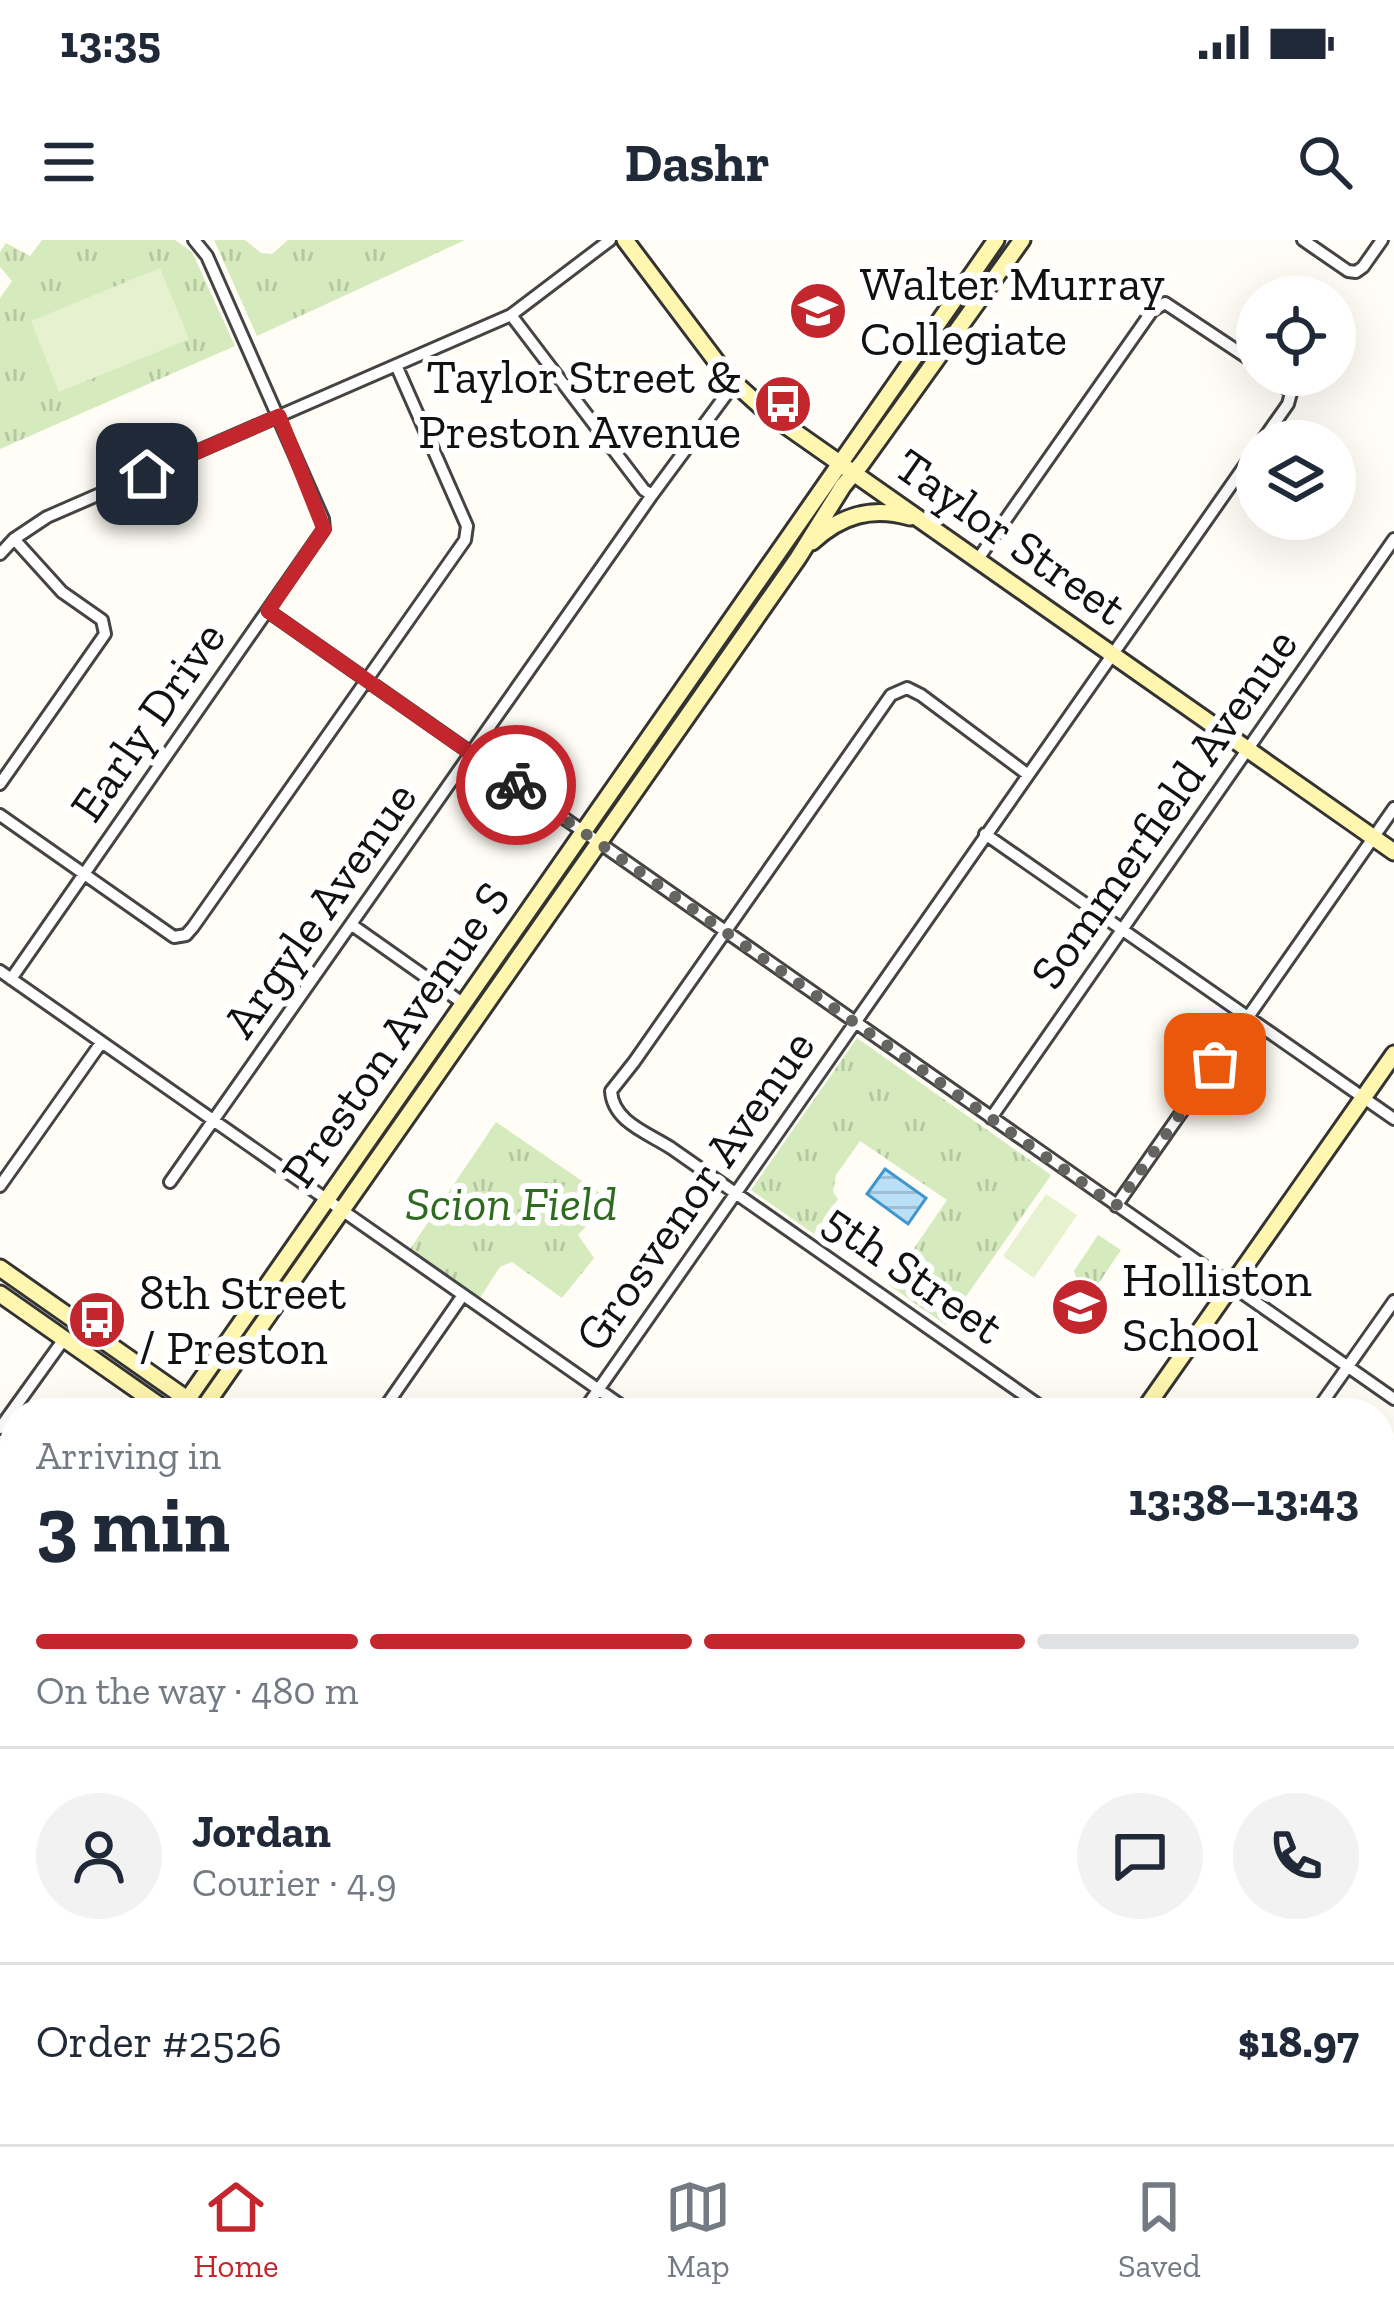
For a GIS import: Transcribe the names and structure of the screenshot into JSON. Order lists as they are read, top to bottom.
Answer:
{
  "streets": {
    "main road": ["Taylor Street", "Preston Avenue S"],
    "street": [
      "Early Drive",
      "Sommerfield Avenue",
      "Argyle Avenue",
      "Grosvenor Avenue",
      "5th Street"
    ]
  },
  "crossings": [
    ["Taylor Street", "Sommerfield Avenue"],
    ["Taylor Street", "Argyle Avenue"],
    ["Taylor Street", "Preston Avenue S"],
    ["Taylor Street", "Grosvenor Avenue"],
    ["Grosvenor Avenue", "5th Street"]
  ],
  "parks": ["Scion Field"],
  "places": {
    "school or university": ["Walter Murray Collegiate", "Holliston School"],
    "bus stop": ["Taylor Street & Preston Avenue", "8th Street / Preston"]
  },
  "page": {
    "status": "13:35",
    "header": "Dashr",
    "heading": ["3 min", "Arriving in", "13:38–13:43"],
    "panel": [
      "Jordan",
      "Courier · 4.9",
      "Order #2526",
      "$18.97"
    ],
    "bar": "On the way · 480 m",
    "tabs": ["Home", "Map", "Saved"]
  }
}
